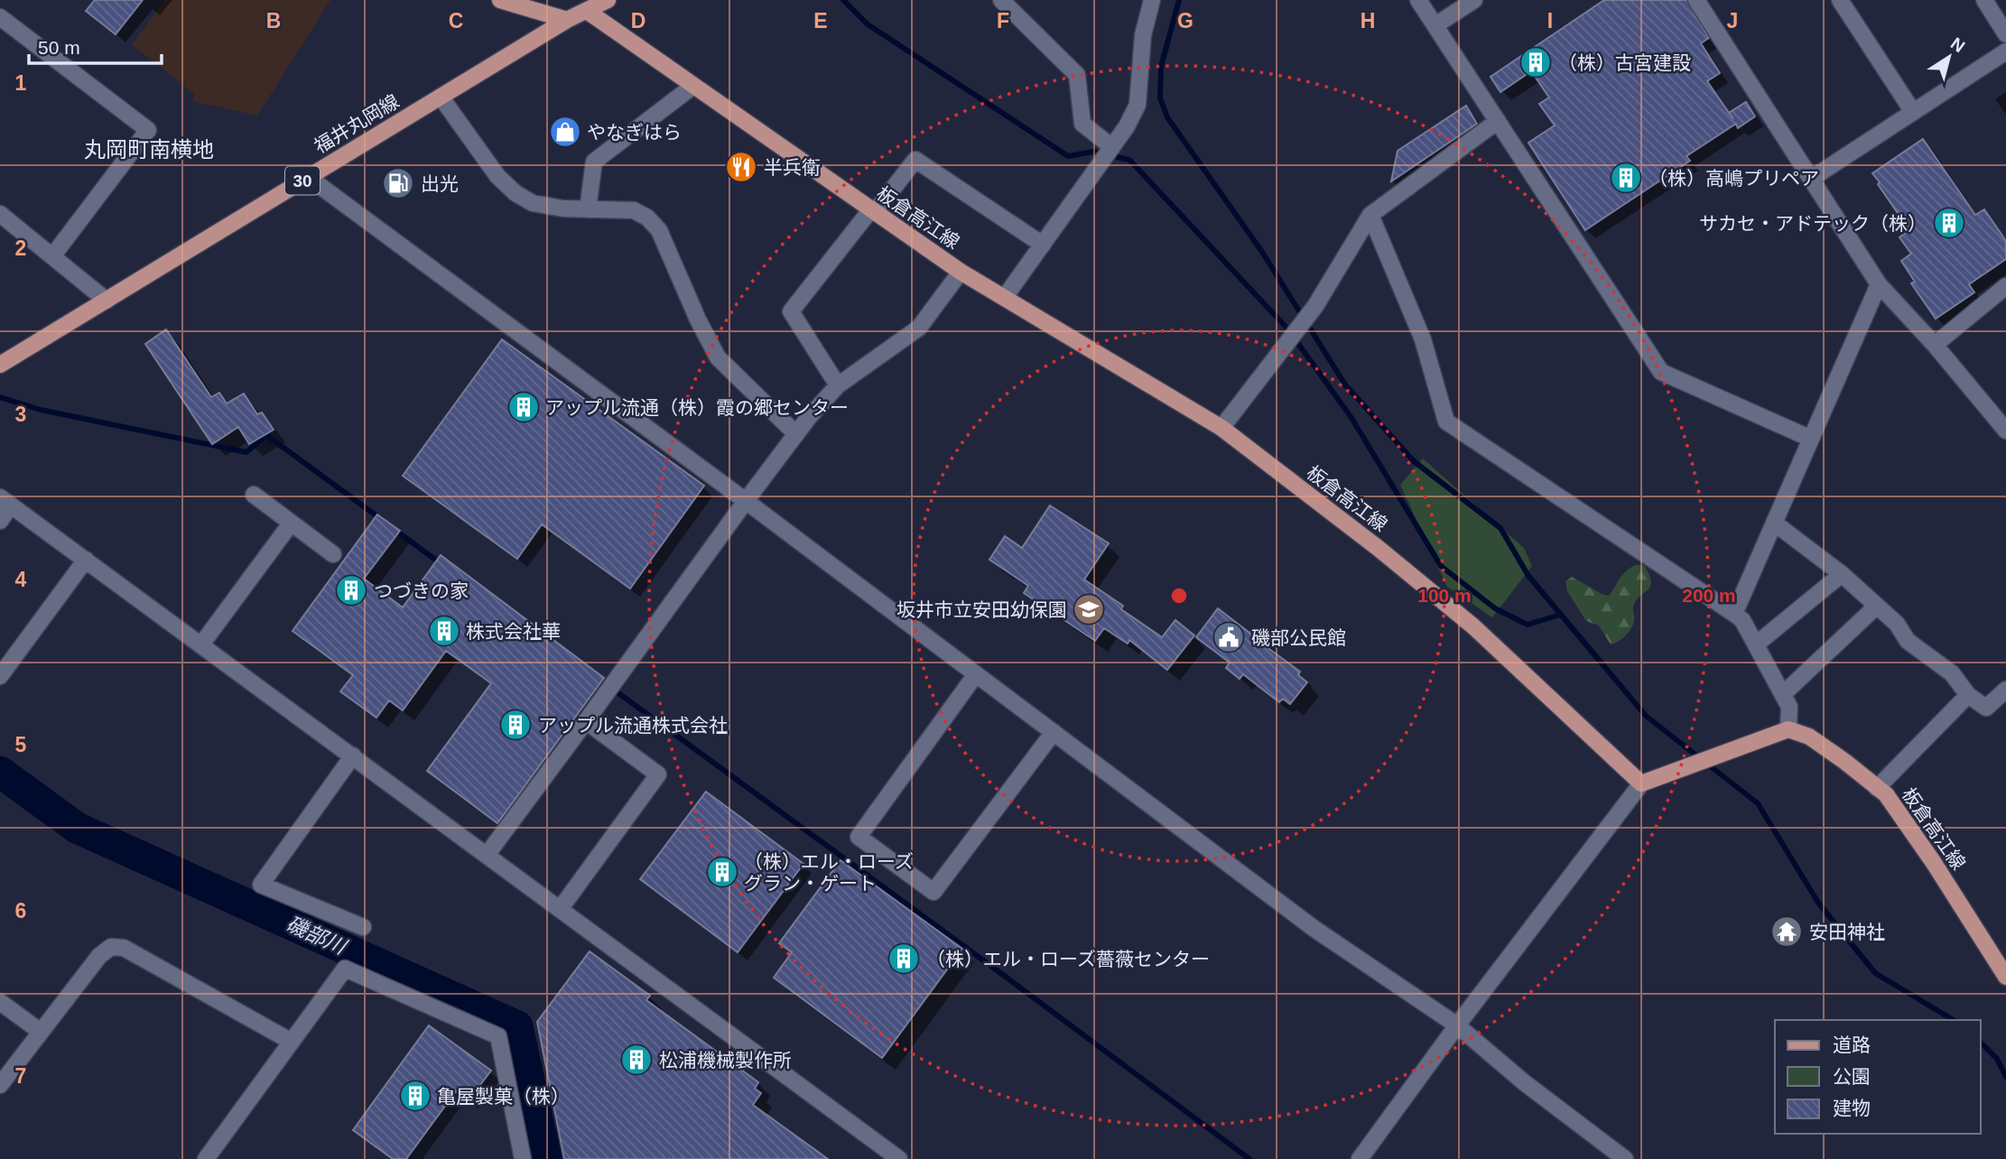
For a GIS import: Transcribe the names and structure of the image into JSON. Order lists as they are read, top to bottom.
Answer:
{
  "streets": {
    "main road": ["福井丸岡線", "30", "板倉高江線"]
  },
  "crossings": [
    ["福井丸岡線", "板倉高江線"]
  ],
  "districts": ["丸岡町南横地"],
  "water": ["磯部川"],
  "places": {
    "building": [
      "（株）古宮建設",
      "（株）高嶋プリペア",
      "サカセ・アドテック（株）",
      "アップル流通（株）霞の郷センター",
      "つづきの家",
      "株式会社華",
      "アップル流通株式会社",
      "（株）エル・ローズ グラン・ゲート",
      "（株）エル・ローズ薔薇センター",
      "松浦機械製作所",
      "亀屋製菓（株）"
    ],
    "shop": ["やなぎはら"],
    "restaurant": ["半兵衛"],
    "fuel station": ["出光"],
    "school or university": ["坂井市立安田幼保園"],
    "public building": ["磯部公民館"],
    "temple": ["安田神社"]
  },
  "legend": ["道路", "公園", "建物"],
  "scale_bar": "50 m",
  "north": "top right",
  "grid": {
    "columns": [
      "B",
      "C",
      "D",
      "E",
      "F",
      "G",
      "H",
      "I",
      "J"
    ],
    "rows": [
      "1",
      "2",
      "3",
      "4",
      "5",
      "6",
      "7"
    ]
  },
  "rings": ["100 m", "200 m"]
}
